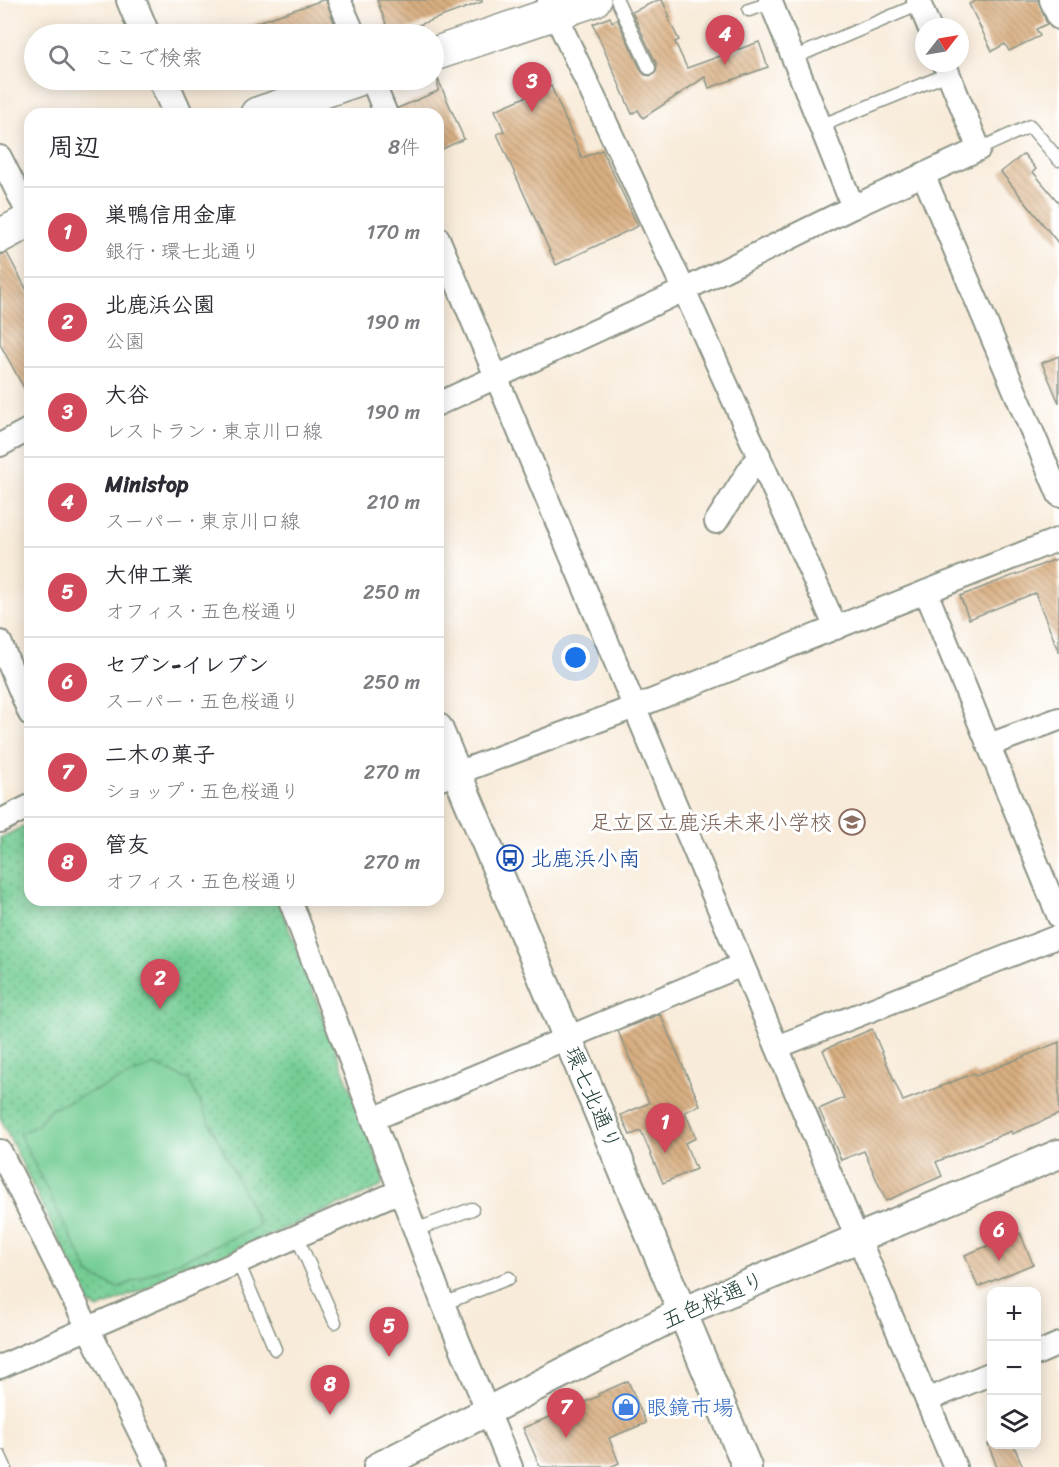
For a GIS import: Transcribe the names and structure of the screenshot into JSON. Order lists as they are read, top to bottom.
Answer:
{
  "streets": {
    "street": ["環七北通り", "五色桜通り"]
  },
  "crossings": [
    ["環七北通り", "五色桜通り"]
  ],
  "places": {
    "school or university": ["足立区立鹿浜未来小学校"],
    "bus stop": ["北鹿浜小南"],
    "shop": ["眼鏡市場"]
  },
  "north": "top right",
  "page": {
    "pins": [
      "4",
      "3",
      "2",
      "1",
      "6",
      "5",
      "8",
      "7"
    ],
    "search": "ここで検索",
    "heading": ["周辺", "8件"],
    "list": [
      {
        "mark": "1",
        "name": "巣鴨信用金庫",
        "note": "銀行 · 環七北通り",
        "value": "170 m"
      },
      {
        "mark": "2",
        "name": "北鹿浜公園",
        "note": "公園",
        "value": "190 m"
      },
      {
        "mark": "3",
        "name": "大谷",
        "note": "レストラン · 東京川口線",
        "value": "190 m"
      },
      {
        "mark": "4",
        "name": "Ministop",
        "note": "スーパー · 東京川口線",
        "value": "210 m"
      },
      {
        "mark": "5",
        "name": "大伸工業",
        "note": "オフィス · 五色桜通り",
        "value": "250 m"
      },
      {
        "mark": "6",
        "name": "セブン-イレブン",
        "note": "スーパー · 五色桜通り",
        "value": "250 m"
      },
      {
        "mark": "7",
        "name": "二木の菓子",
        "note": "ショップ · 五色桜通り",
        "value": "270 m"
      },
      {
        "mark": "8",
        "name": "管友",
        "note": "オフィス · 五色桜通り",
        "value": "270 m"
      }
    ],
    "map_buttons": ["+", "−"]
  }
}
